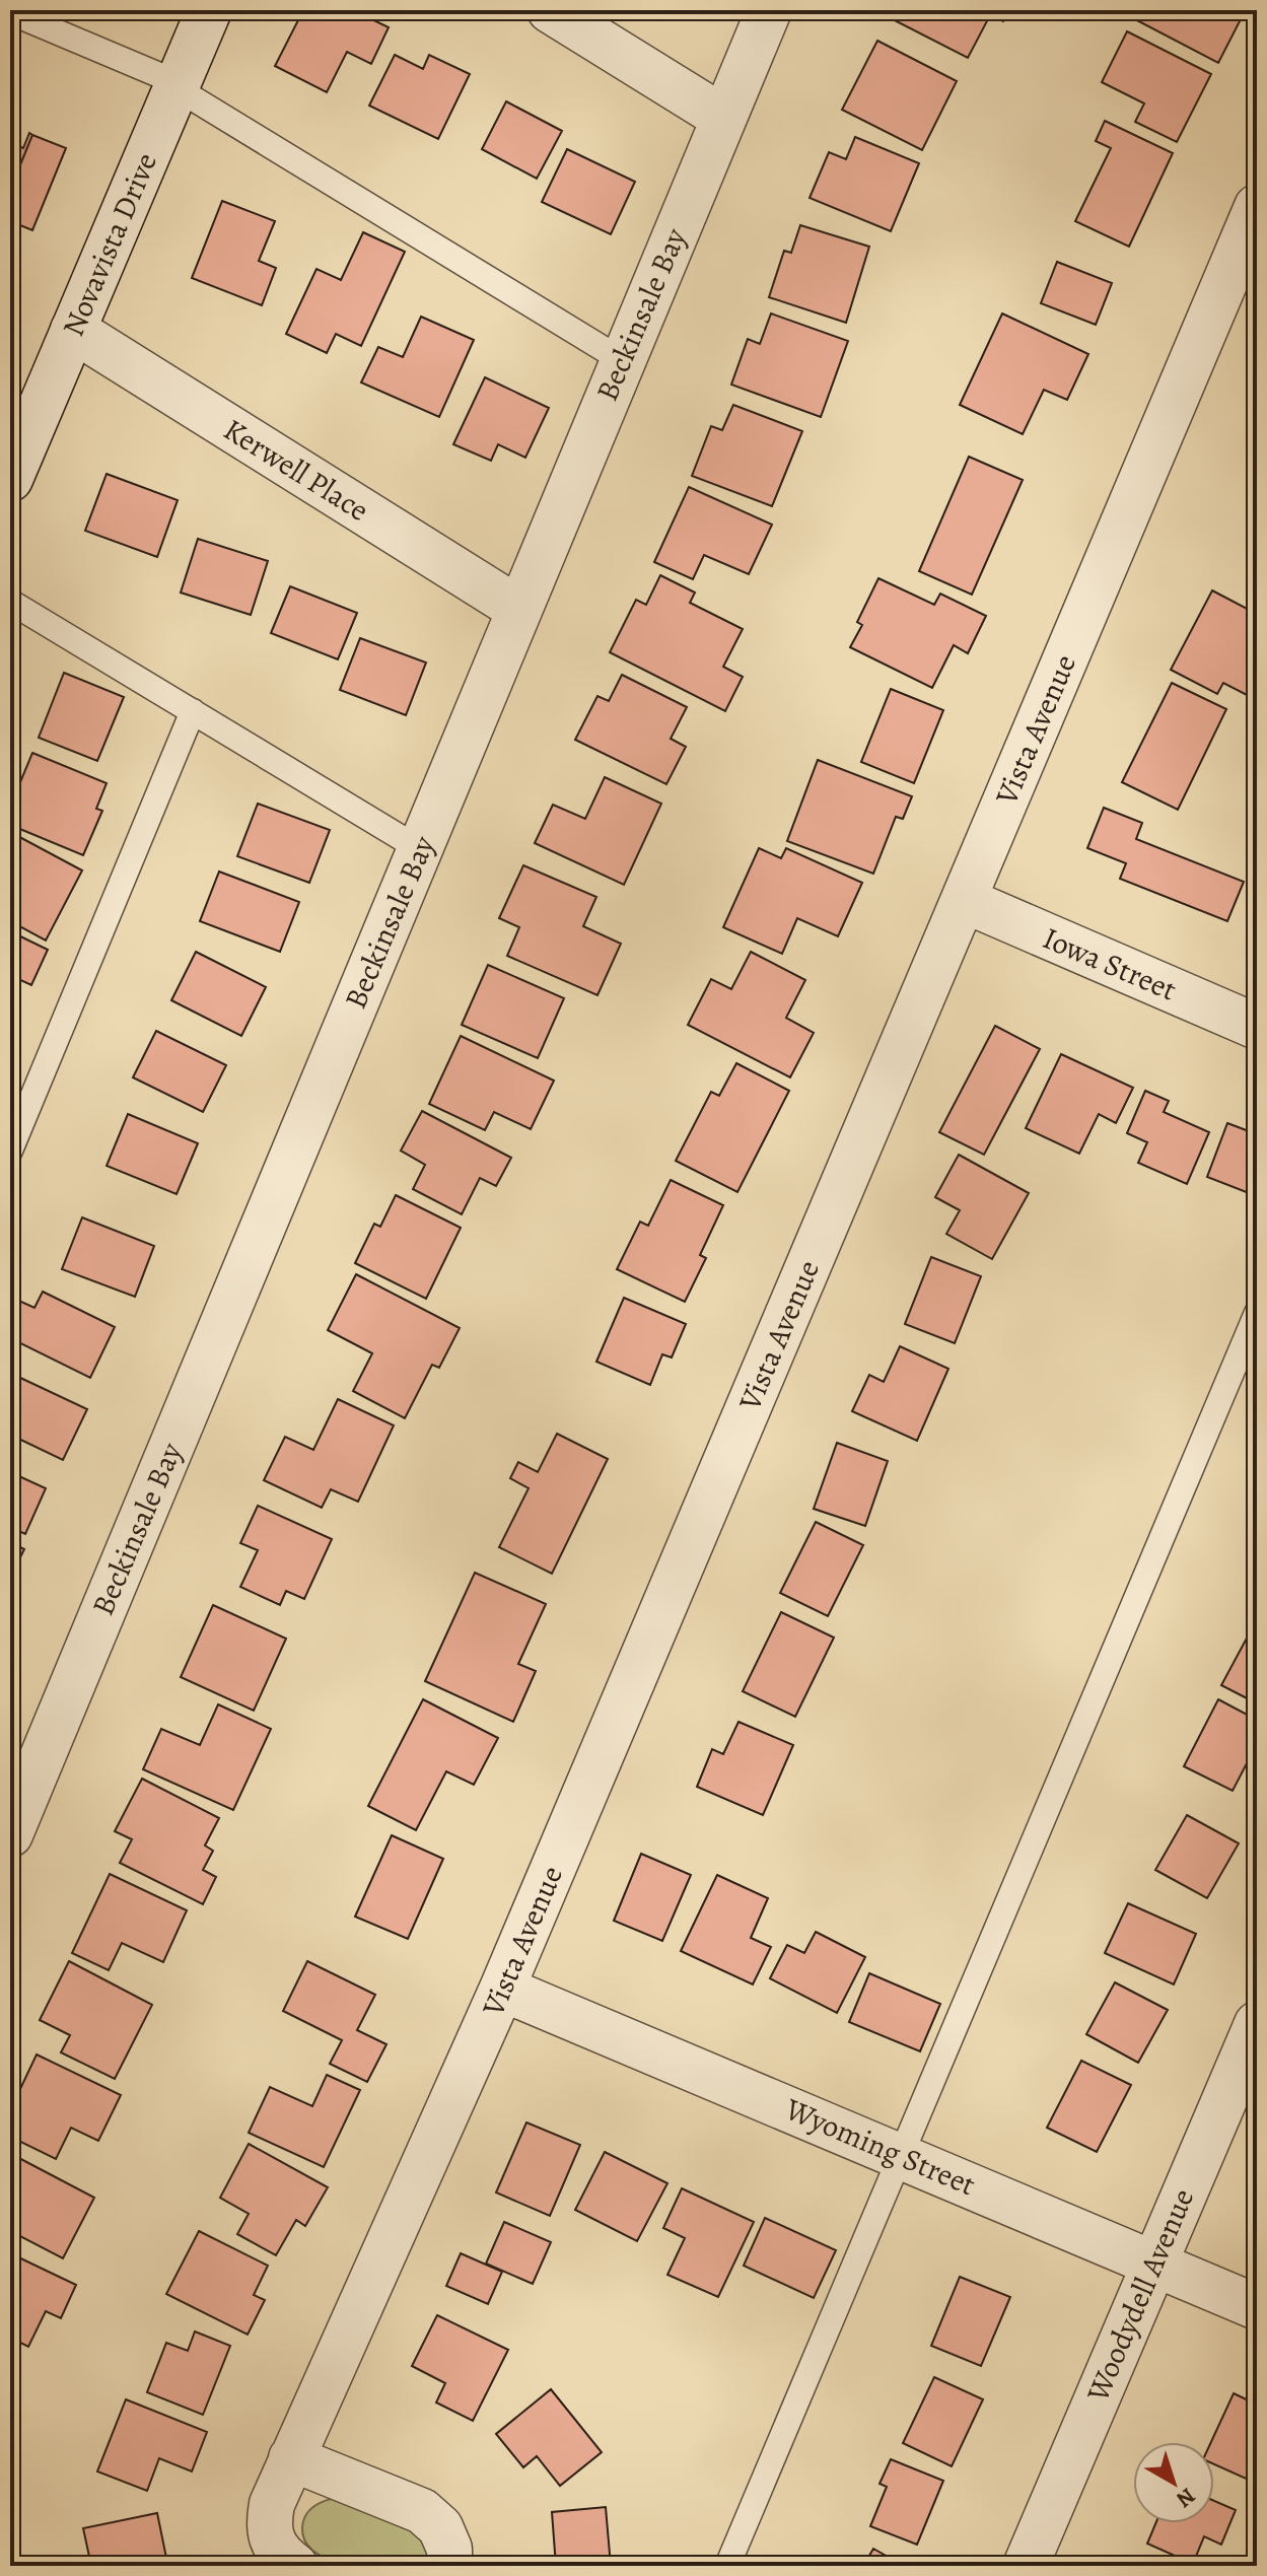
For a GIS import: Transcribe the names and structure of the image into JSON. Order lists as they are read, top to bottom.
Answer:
{
  "streets": {
    "street": [
      "Novavista Drive",
      "Beckinsale Bay",
      "Kerwell Place",
      "Vista Avenue",
      "Iowa Street",
      "Wyoming Street",
      "Woodydell Avenue"
    ]
  },
  "crossings": [
    ["Novavista Drive", "Kerwell Place"],
    ["Beckinsale Bay", "Kerwell Place"],
    ["Vista Avenue", "Iowa Street"],
    ["Vista Avenue", "Wyoming Street"],
    ["Wyoming Street", "Woodydell Avenue"]
  ],
  "north": "bottom right"
}
